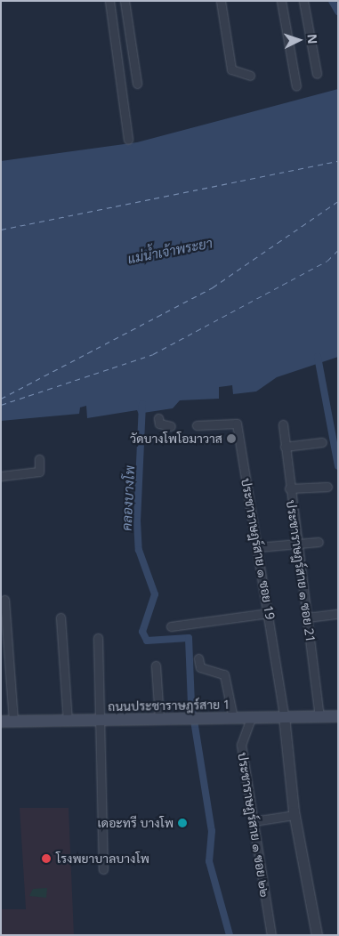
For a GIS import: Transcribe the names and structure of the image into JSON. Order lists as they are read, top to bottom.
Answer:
{
  "streets": {
    "main road": ["ถนนประชาราษฎร์สาย 1"],
    "street": ["ประชาราษฎร์สาย ๑ ซอย 19", "ประชาราษฎร์สาย ๑ ซอย 21", "ประชาราษฎร์สาย ๑ ซอย ๒๒"]
  },
  "crossings": [
    ["ประชาราษฎร์สาย ๑ ซอย 19", "ถนนประชาราษฎร์สาย 1"],
    ["ประชาราษฎร์สาย ๑ ซอย 21", "ถนนประชาราษฎร์สาย 1"],
    ["ถนนประชาราษฎร์สาย 1", "ประชาราษฎร์สาย ๑ ซอย ๒๒"]
  ],
  "water": ["แม่น้ำเจ้าพระยา", "คลองบางโพ"],
  "places": ["วัดบางโพโอมาวาส", "เดอะทรี บางโพ", "โรงพยาบาลบางโพ"],
  "north": "right"
}
